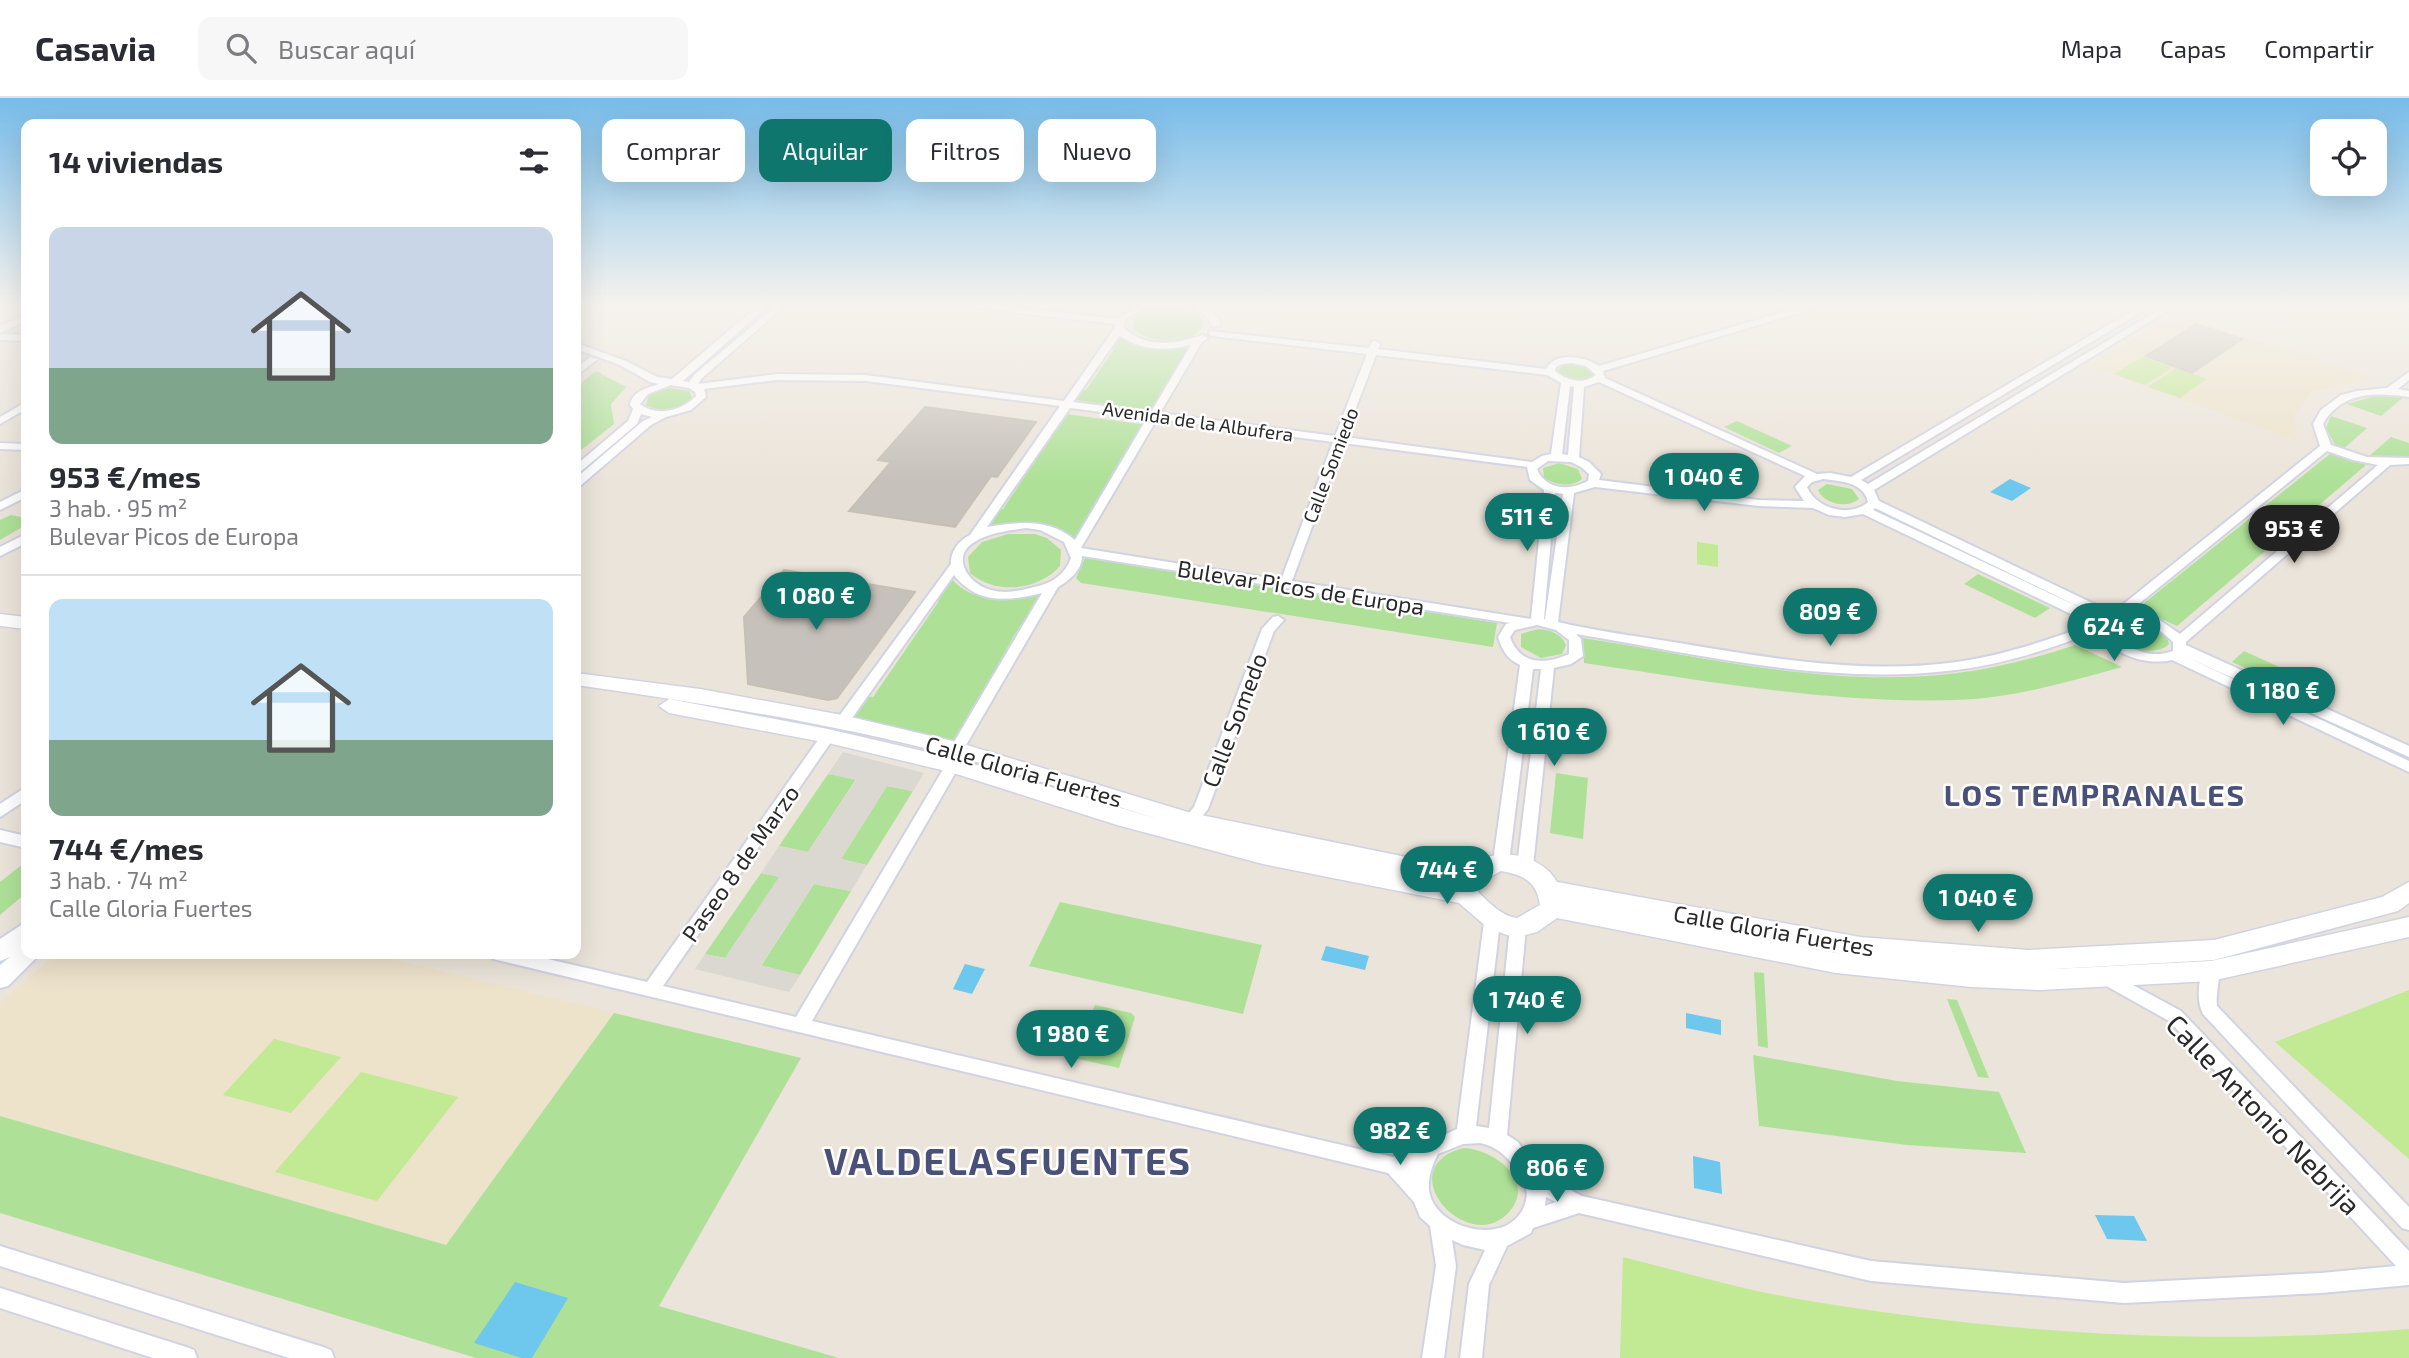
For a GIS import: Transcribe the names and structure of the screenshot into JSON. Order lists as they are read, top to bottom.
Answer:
{
  "streets": {
    "main road": ["Calle Gloria Fuertes"],
    "street": [
      "Avenida de la Albufera",
      "Calle Somiedo",
      "Bulevar Picos de Europa",
      "Calle Somedo",
      "Paseo 8 de Marzo",
      "Calle Antonio Nebrija"
    ]
  },
  "crossings": [
    ["Avenida de la Albufera", "Calle Somiedo"],
    ["Calle Somiedo", "Bulevar Picos de Europa"],
    ["Bulevar Picos de Europa", "Paseo 8 de Marzo"],
    ["Calle Somedo", "Calle Gloria Fuertes"],
    ["Calle Gloria Fuertes", "Paseo 8 de Marzo"],
    ["Calle Gloria Fuertes", "Calle Antonio Nebrija"]
  ],
  "districts": ["LOS TEMPRANALES", "VALDELASFUENTES"],
  "page": {
    "header": "Casavia",
    "search": "Buscar aquí",
    "nav": ["Mapa", "Capas", "Compartir"],
    "chip": [
      "Comprar",
      "Alquilar",
      "Filtros",
      "Nuevo"
    ],
    "heading": "14 viviendas",
    "list": [
      {
        "name": "953 €/mes",
        "note": "3 hab. · 95 m² · Bulevar Picos de Europa"
      },
      {
        "name": "744 €/mes",
        "note": "3 hab. · 74 m² · Calle Gloria Fuertes"
      }
    ],
    "price": [
      "1 040 €",
      "511 €",
      "953 €",
      "1 080 €",
      "809 €",
      "624 €",
      "1 180 €",
      "1 610 €",
      "744 €",
      "1 040 €",
      "1 740 €",
      "1 980 €",
      "982 €",
      "806 €"
    ]
  }
}
